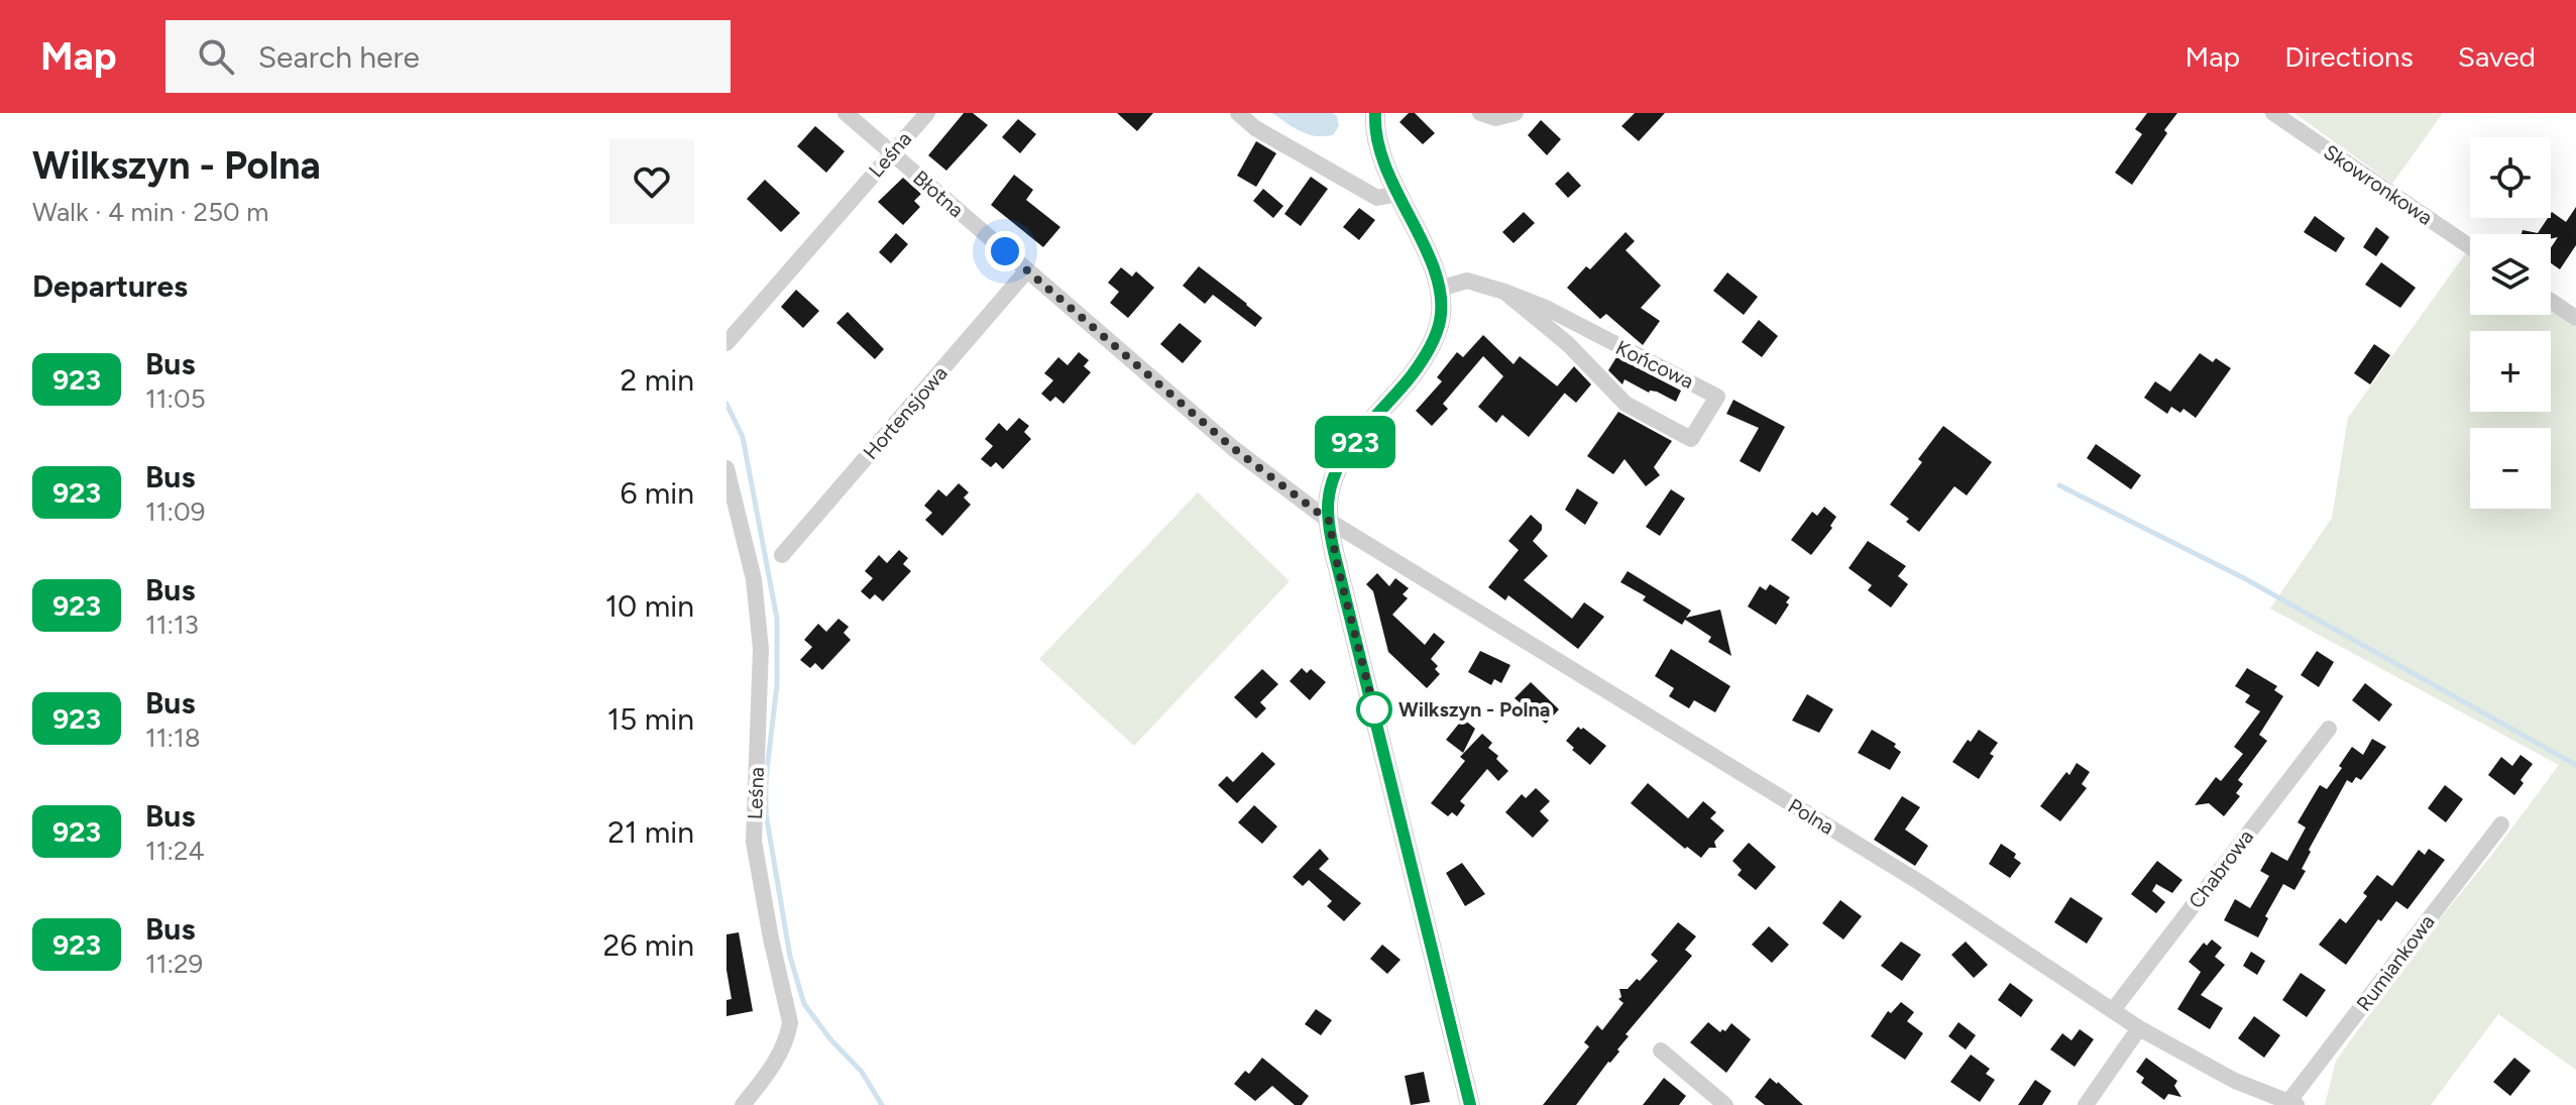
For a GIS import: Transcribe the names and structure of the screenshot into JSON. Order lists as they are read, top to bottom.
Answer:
{
  "streets": {
    "street": [
      "Leśna",
      "Skowronkowa",
      "Błotna",
      "Końcowa",
      "Hortensjowa",
      "Polna",
      "Chabrowa",
      "Rumiankowa"
    ]
  },
  "crossings": [
    ["Leśna", "Błotna"],
    ["Błotna", "Hortensjowa"],
    ["Błotna", "Polna"],
    ["Polna", "Chabrowa"],
    ["Polna", "Rumiankowa"]
  ],
  "places": ["Wilkszyn - Polna"],
  "lines": ["bus line 923"],
  "page": {
    "header": "Map",
    "search": "Search here",
    "nav": ["Map", "Directions", "Saved"],
    "heading": [
      ["Wilkszyn - Polna", "Walk · 4 min · 250 m"],
      "Departures"
    ],
    "on_map": "923",
    "map_buttons": ["+", "−"],
    "list": [
      {
        "mark": "923",
        "name": "Bus",
        "note": "11:05",
        "value": "2 min"
      },
      {
        "mark": "923",
        "name": "Bus",
        "note": "11:09",
        "value": "6 min"
      },
      {
        "mark": "923",
        "name": "Bus",
        "note": "11:13",
        "value": "10 min"
      },
      {
        "mark": "923",
        "name": "Bus",
        "note": "11:18",
        "value": "15 min"
      },
      {
        "mark": "923",
        "name": "Bus",
        "note": "11:24",
        "value": "21 min"
      },
      {
        "mark": "923",
        "name": "Bus",
        "note": "11:29",
        "value": "26 min"
      }
    ]
  }
}
